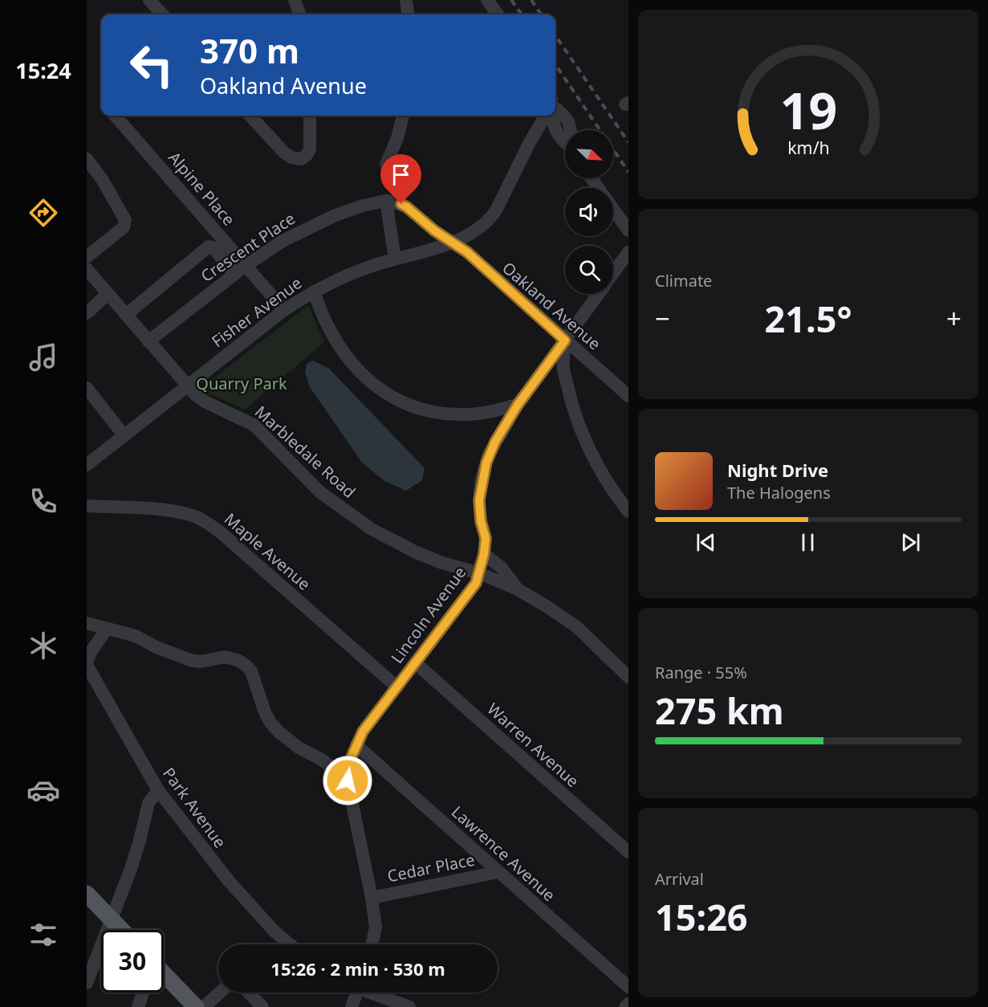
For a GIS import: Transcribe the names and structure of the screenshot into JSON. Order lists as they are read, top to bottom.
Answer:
{
  "streets": {
    "street": [
      "Alpine Place",
      "Crescent Place",
      "Oakland Avenue",
      "Fisher Avenue",
      "Marbledale Road",
      "Maple Avenue",
      "Lincoln Avenue",
      "Warren Avenue",
      "Park Avenue",
      "Lawrence Avenue",
      "Cedar Place"
    ]
  },
  "crossings": [
    ["Alpine Place", "Crescent Place"],
    ["Alpine Place", "Fisher Avenue"],
    ["Crescent Place", "Oakland Avenue"],
    ["Crescent Place", "Fisher Avenue"],
    ["Crescent Place", "Marbledale Road"],
    ["Oakland Avenue", "Fisher Avenue"],
    ["Oakland Avenue", "Lincoln Avenue"],
    ["Fisher Avenue", "Marbledale Road"],
    ["Marbledale Road", "Lincoln Avenue"],
    ["Maple Avenue", "Lincoln Avenue"],
    ["Lincoln Avenue", "Warren Avenue"],
    ["Lincoln Avenue", "Lawrence Avenue"],
    ["Lincoln Avenue", "Cedar Place"],
    ["Lawrence Avenue", "Cedar Place"]
  ],
  "parks": ["Quarry Park"],
  "north": "bottom right",
  "page": {
    "tabs": "15:24",
    "turn": ["370 m", "Oakland Avenue"],
    "tile": [
      "Climate",
      ["Range · 55%", "275 km"],
      ["Arrival", "15:26"]
    ],
    "heat": ["−", "21.5°", "+"],
    "song": ["Night Drive", "The Halogens"],
    "limit": "30",
    "trip": "15:26 · 2 min · 530 m",
    "gauge": ["19", "km/h"]
  }
}
